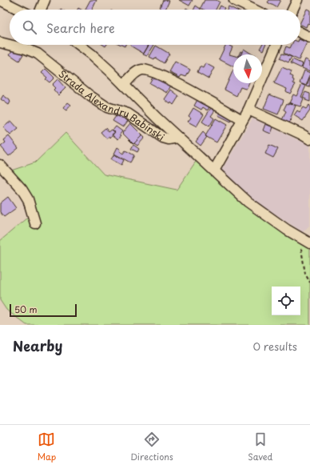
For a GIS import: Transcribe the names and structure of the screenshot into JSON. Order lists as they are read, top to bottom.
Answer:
{
  "streets": {
    "street": ["Strada Alexandru Babinski"]
  },
  "scale_bar": "50 m",
  "north": "bottom",
  "page": {
    "search": "Search here",
    "scale": "50 m",
    "heading": ["Nearby", "0 results"],
    "nav": ["Map", "Directions", "Saved"]
  }
}
